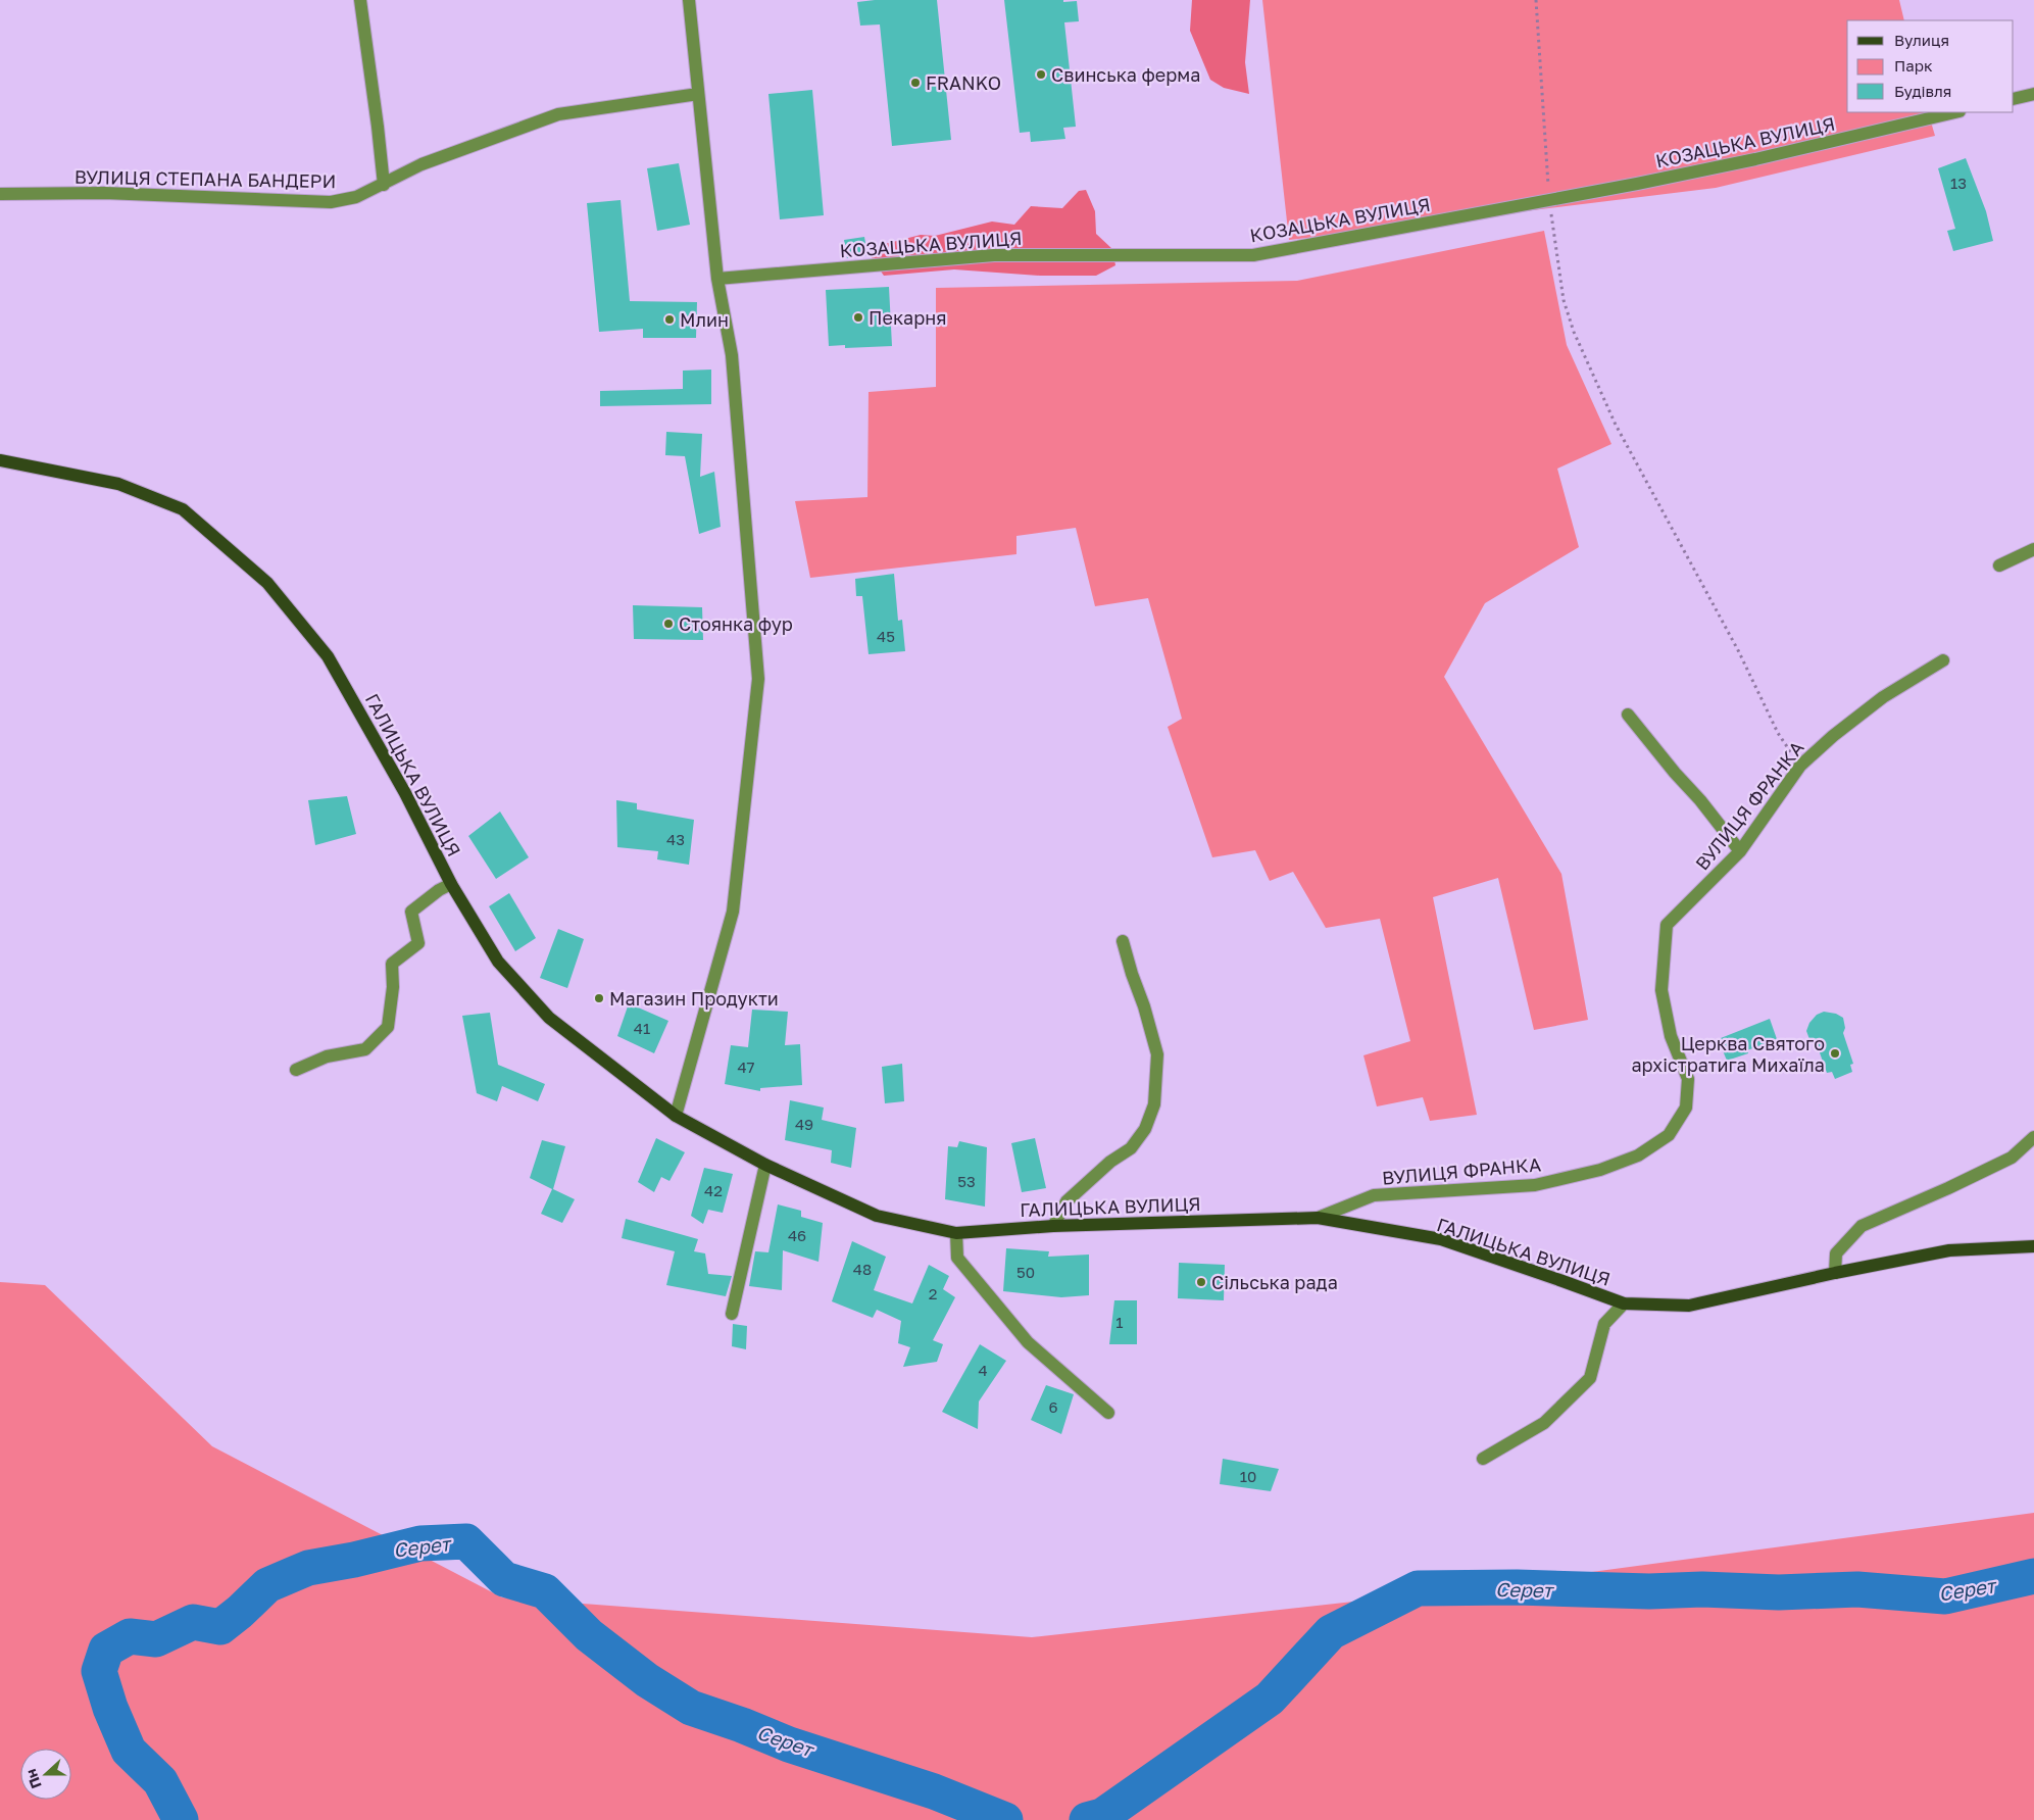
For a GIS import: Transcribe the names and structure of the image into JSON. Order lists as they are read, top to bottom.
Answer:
{
  "streets": {
    "main road": ["ГАЛИЦЬКА ВУЛИЦЯ"],
    "street": ["КОЗАЦЬКА ВУЛИЦЯ", "ВУЛИЦЯ СТЕПАНА БАНДЕРИ", "ВУЛИЦЯ ФРАНКА"]
  },
  "crossings": [
    ["ГАЛИЦЬКА ВУЛИЦЯ", "ВУЛИЦЯ ФРАНКА"]
  ],
  "water": ["Серет"],
  "places": [
    "Свинська ферма",
    "FRANKO",
    "Пекарня",
    "Млин",
    "Стоянка фур",
    "Магазин Продукти",
    "Церква Святого архістратига Михаїла",
    "Сільська рада"
  ],
  "house_numbers": [
    "13",
    "45",
    "43",
    "41",
    "47",
    "49",
    "53",
    "42",
    "46",
    "48",
    "50",
    "2",
    "1",
    "4",
    "6",
    "10"
  ],
  "legend": ["Вулиця", "Парк", "Будівля"],
  "north": "left"
}
